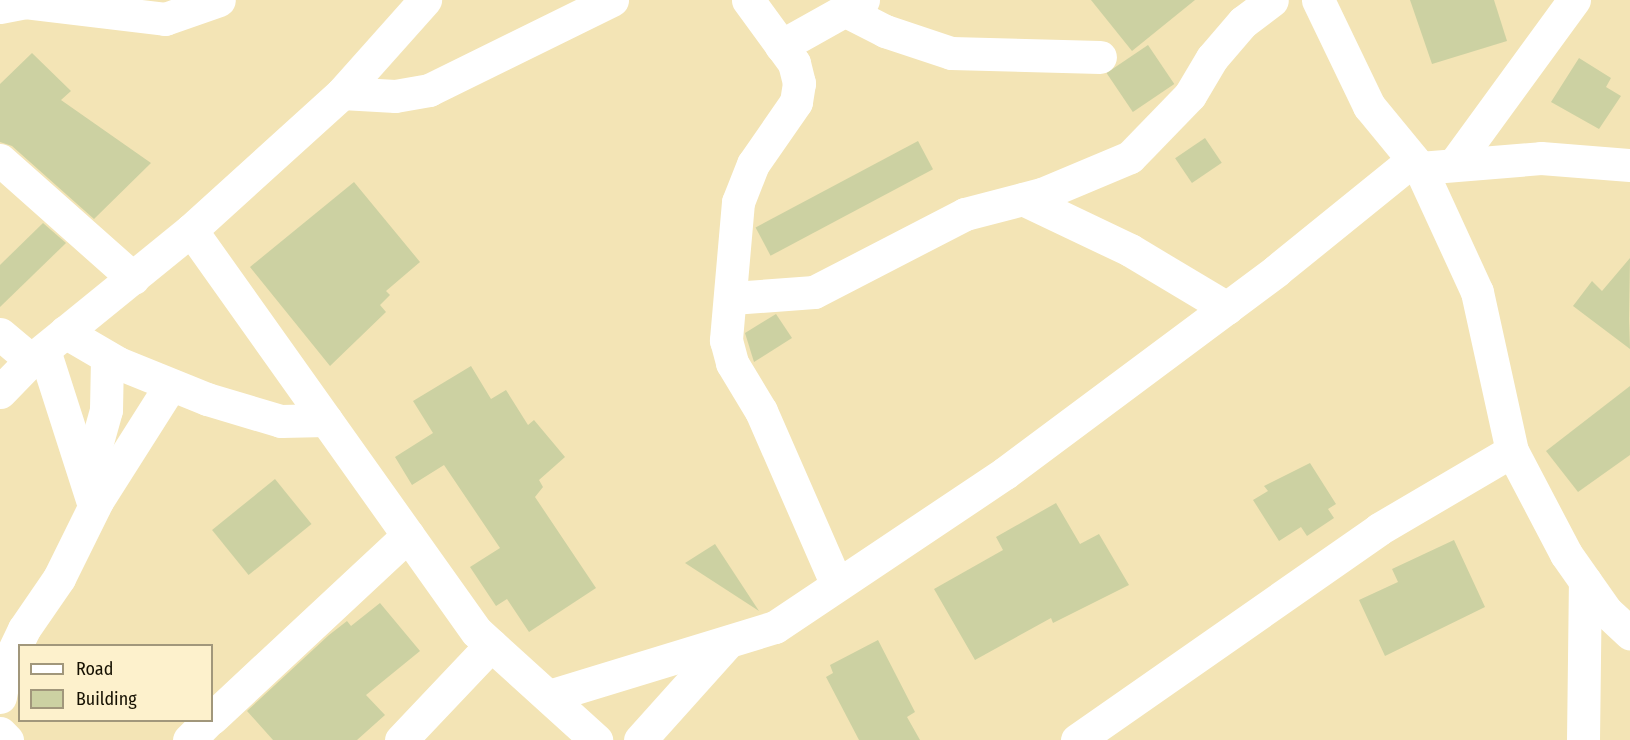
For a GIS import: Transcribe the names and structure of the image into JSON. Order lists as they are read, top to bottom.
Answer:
{
  "legend": ["Road", "Building"]
}
